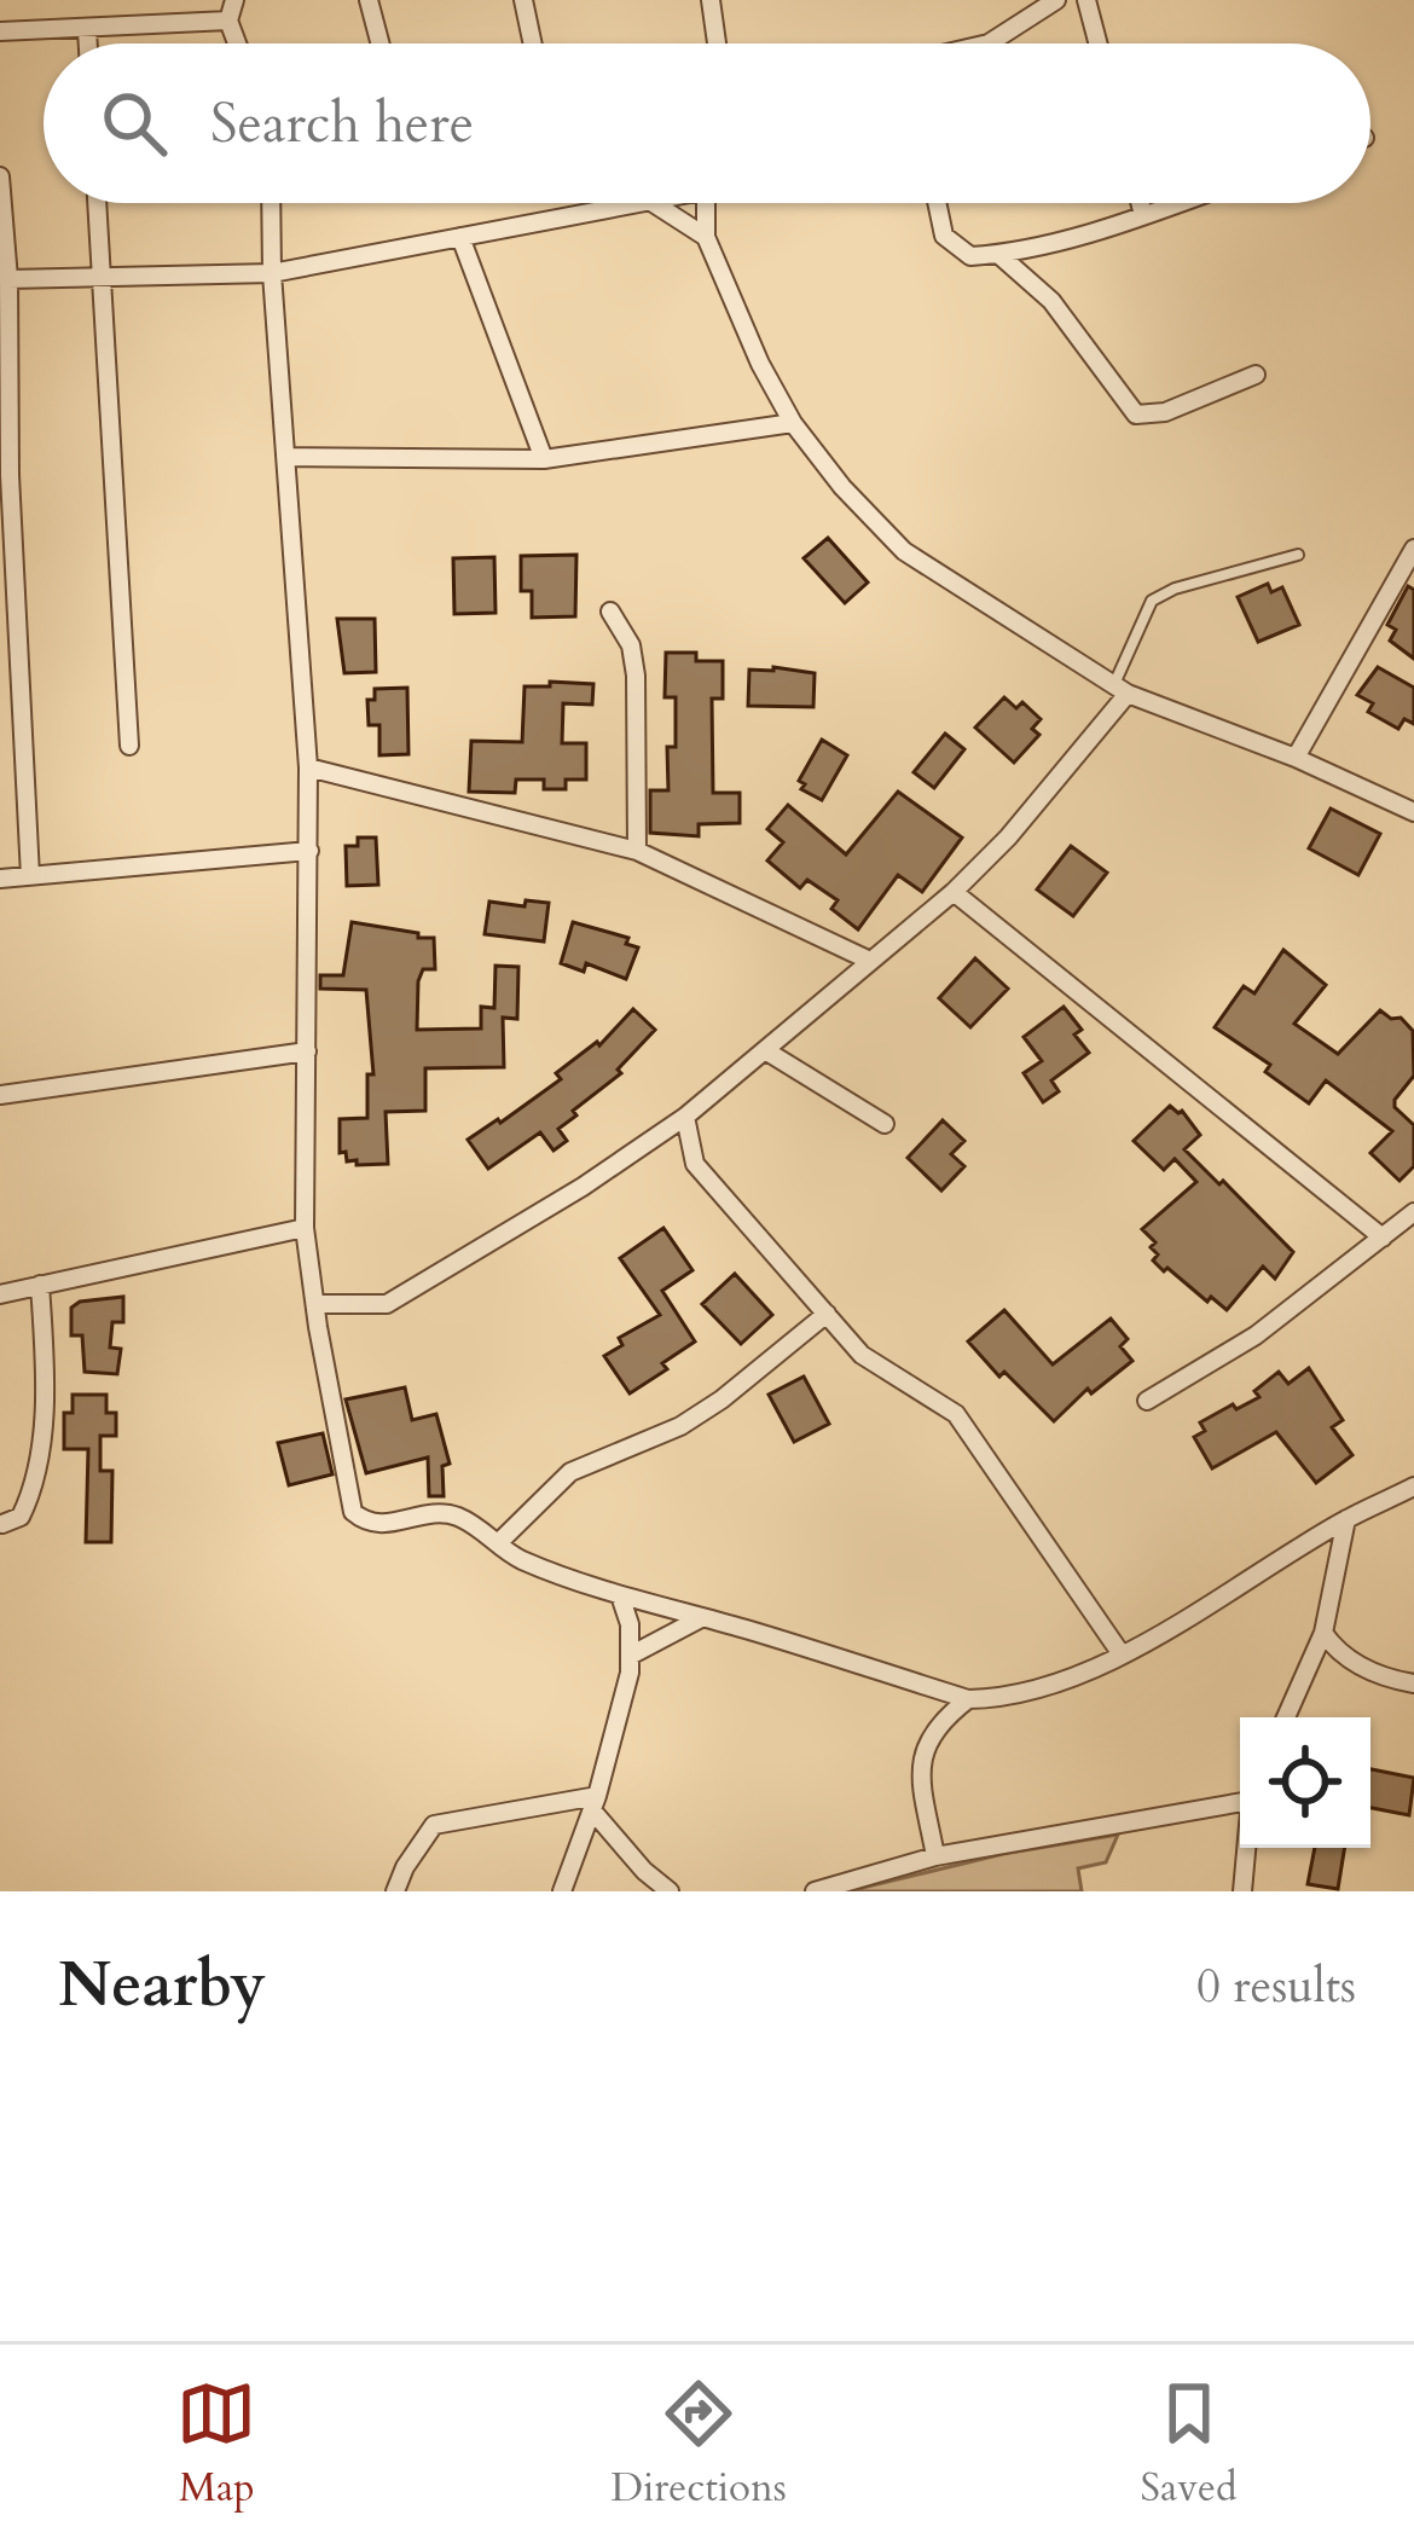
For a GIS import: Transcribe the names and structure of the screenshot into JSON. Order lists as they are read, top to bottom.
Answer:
{
  "page": {
    "search": "Search here",
    "heading": ["Nearby", "0 results"],
    "nav": ["Map", "Directions", "Saved"]
  }
}
